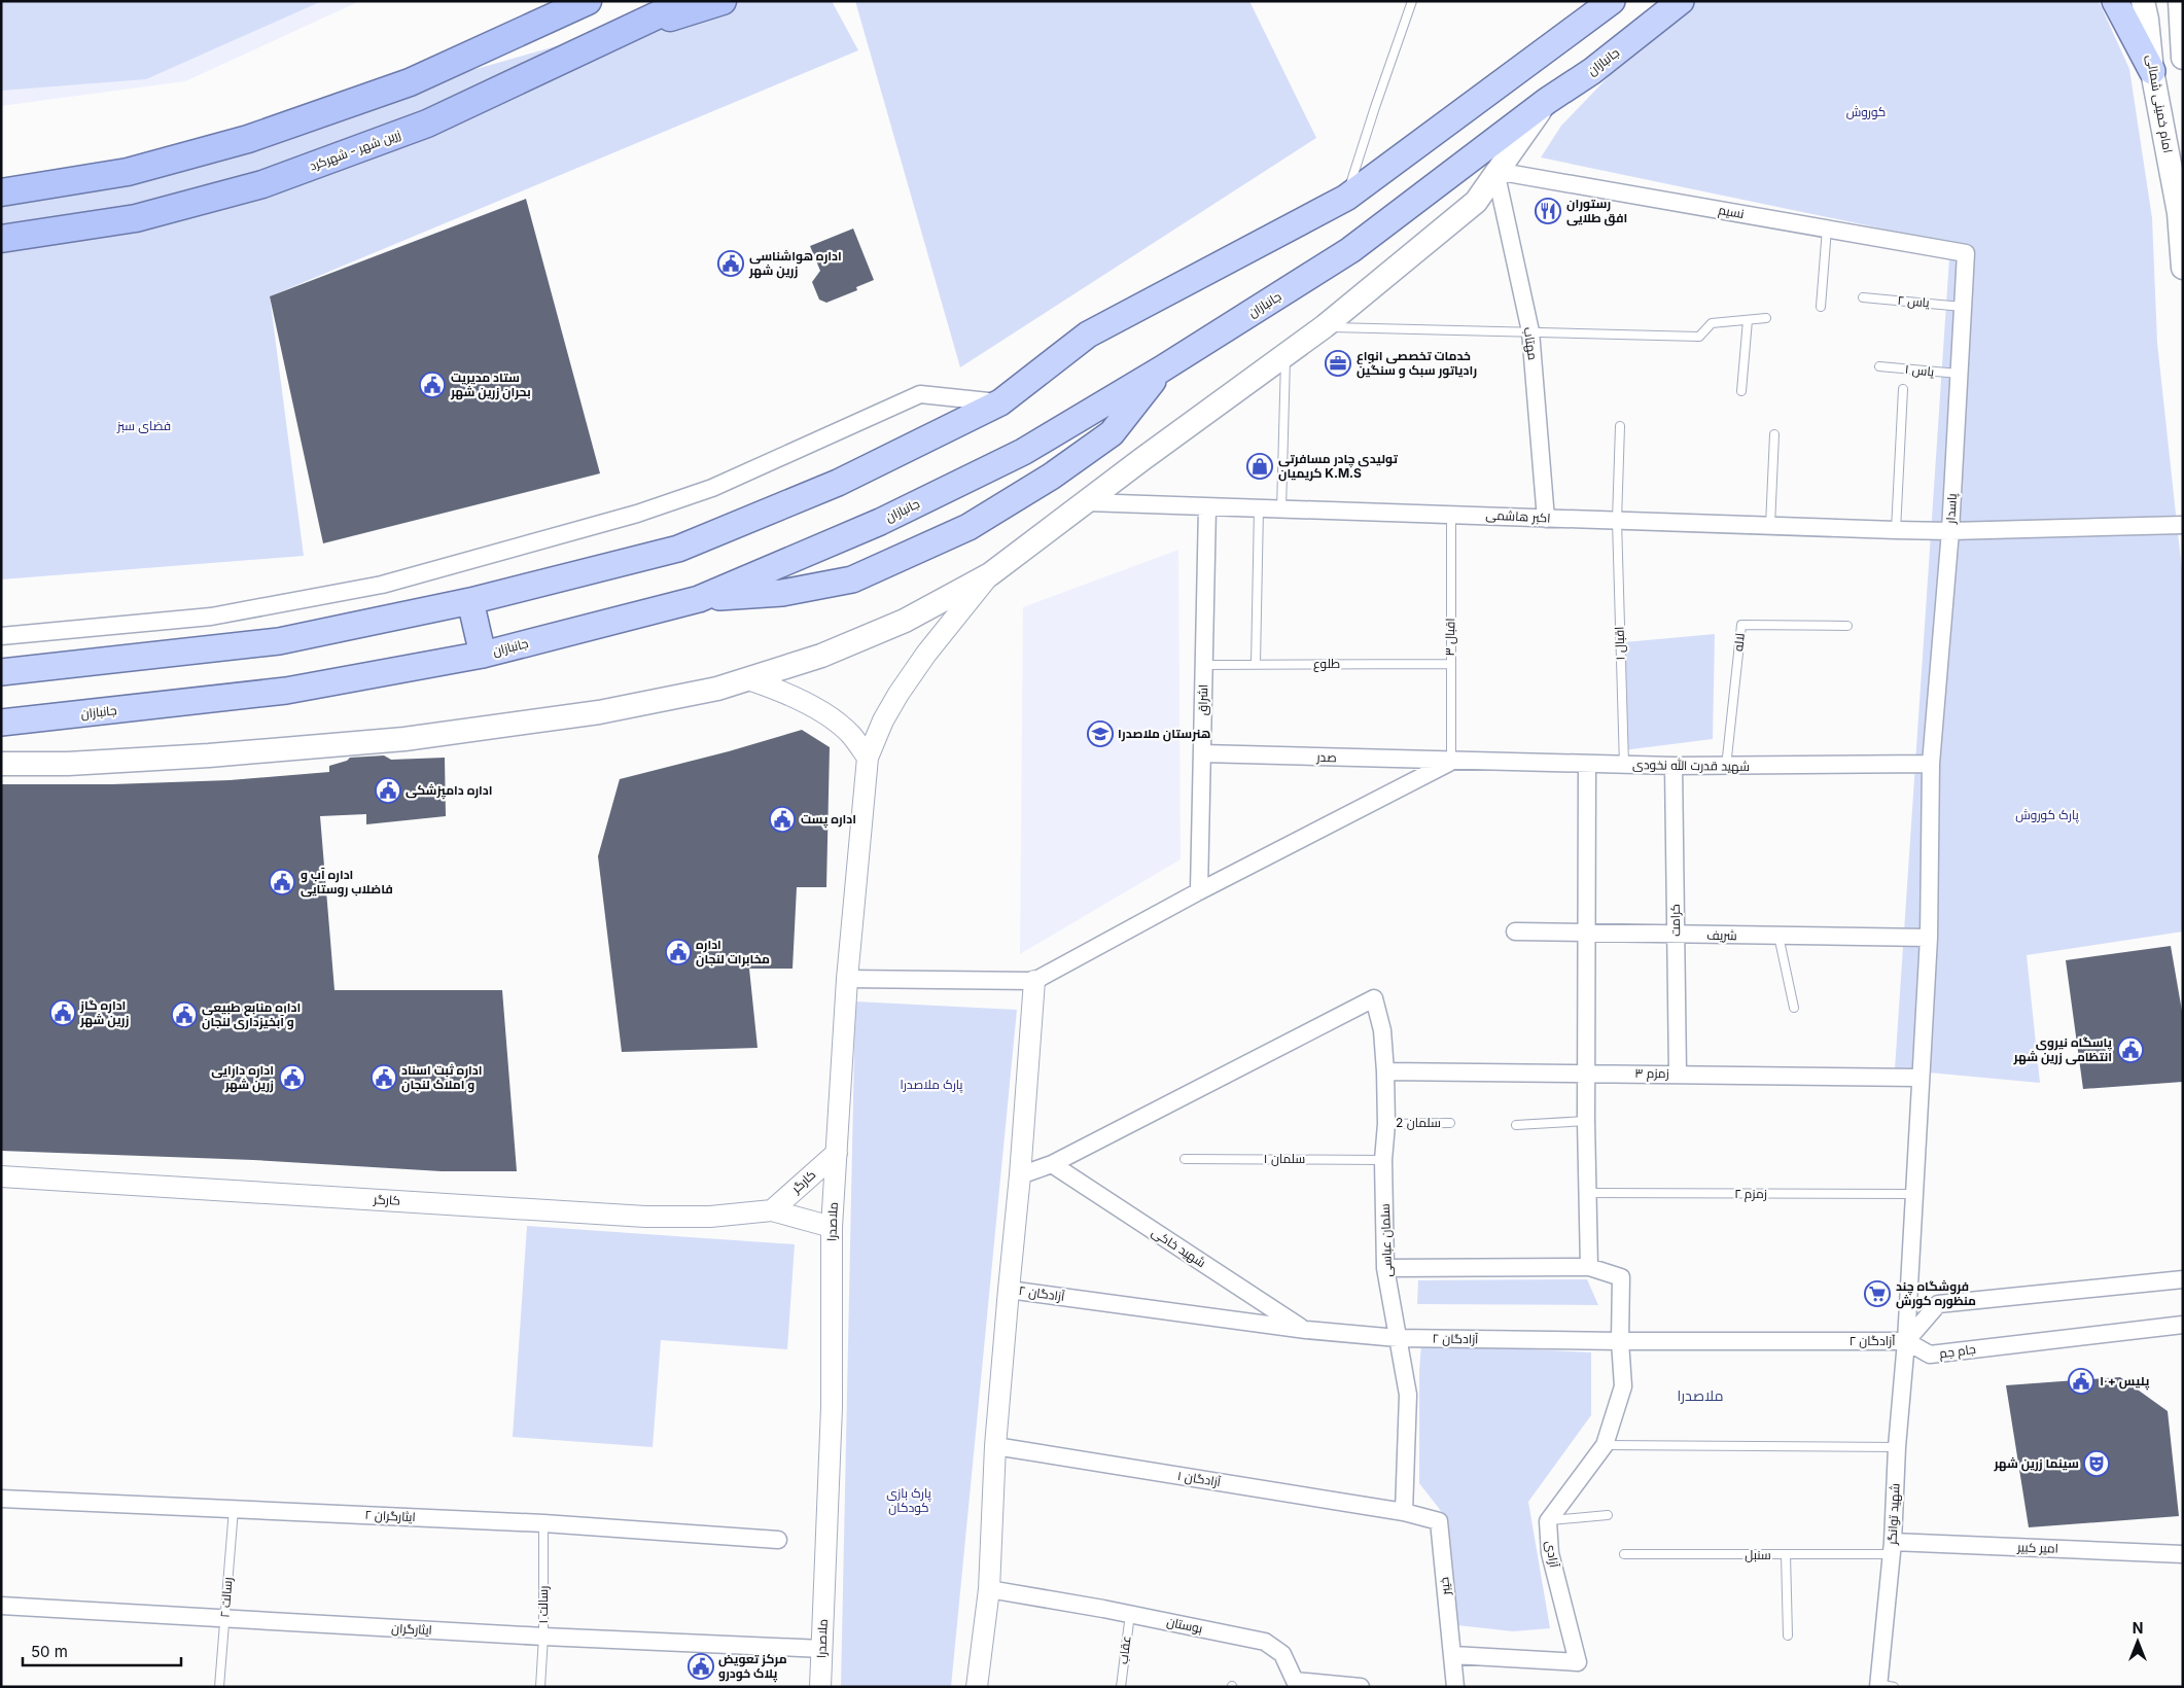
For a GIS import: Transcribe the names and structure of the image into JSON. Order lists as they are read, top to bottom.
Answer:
{
  "streets": {
    "highway": ["زرین شهر - شهرکرد"],
    "main road": ["جانبازان", "امام خمینی شمالی"],
    "street": [
      "نسیم",
      "مهتاب",
      "پاسدار",
      "اکبر هاشمی",
      "اشراق",
      "صدر",
      "شهید قدرت الله نخودی",
      "کرامت",
      "شریف",
      "زمزم ۳",
      "کارگر",
      "ملاصدرا",
      "سلمان عباسی",
      "شهید خاکی",
      "آزادگان ۲",
      "جام جم",
      "آزادگان ۱",
      "شهید توانگر",
      "ایثارگران ۲",
      "امیر کبیر",
      "آزادی",
      "خیبر",
      "بوستان",
      "ایثارگران"
    ],
    "lane": [
      "یاس ۲",
      "یاس ۱",
      "اقبال ۳",
      "لاله",
      "اقبال ۱",
      "طلوع",
      "سلمان 2",
      "سلمان ۱",
      "زمزم ۲",
      "سنبل",
      "رسالت ۲",
      "رسالت ۱",
      "عقاب"
    ]
  },
  "crossings": [
    ["نسیم", "مهتاب"],
    ["نسیم", "پاسدار"],
    ["یاس ۲", "پاسدار"],
    ["مهتاب", "اکبر هاشمی"],
    ["یاس ۱", "پاسدار"],
    ["پاسدار", "اکبر هاشمی"],
    ["پاسدار", "شهید قدرت الله نخودی"],
    ["پاسدار", "شریف"],
    ["پاسدار", "زمزم ۳"],
    ["پاسدار", "شهید توانگر"],
    ["اکبر هاشمی", "اقبال ۳"],
    ["اکبر هاشمی", "اقبال ۱"],
    ["اکبر هاشمی", "اشراق"],
    ["اقبال ۳", "طلوع"],
    ["اقبال ۳", "صدر"],
    ["اقبال ۳", "شهید قدرت الله نخودی"],
    ["لاله", "شهید قدرت الله نخودی"],
    ["اقبال ۱", "شهید قدرت الله نخودی"],
    ["طلوع", "اشراق"],
    ["اشراق", "صدر"],
    ["صدر", "شهید قدرت الله نخودی"],
    ["شهید قدرت الله نخودی", "کرامت"],
    ["کرامت", "شریف"],
    ["کرامت", "زمزم ۳"],
    ["زمزم ۳", "سلمان عباسی"],
    ["زمزم ۳", "شهید توانگر"],
    ["سلمان 2", "سلمان عباسی"],
    ["سلمان ۱", "سلمان عباسی"],
    ["کارگر", "ملاصدرا"],
    ["زمزم ۲", "شهید توانگر"],
    ["ملاصدرا", "ایثارگران"],
    ["سلمان عباسی", "شهید خاکی"],
    ["سلمان عباسی", "آزادگان ۲"],
    ["سلمان عباسی", "آزادگان ۱"],
    ["سلمان عباسی", "خیبر"],
    ["شهید خاکی", "آزادگان ۲"],
    ["آزادگان ۲", "جام جم"],
    ["آزادگان ۲", "شهید توانگر"],
    ["جام جم", "شهید توانگر"],
    ["آزادگان ۱", "خیبر"],
    ["شهید توانگر", "امیر کبیر"],
    ["شهید توانگر", "سنبل"],
    ["ایثارگران ۲", "رسالت ۲"],
    ["ایثارگران ۲", "رسالت ۱"],
    ["امیر کبیر", "سنبل"],
    ["آزادی", "خیبر"],
    ["رسالت ۲", "ایثارگران"],
    ["رسالت ۱", "ایثارگران"],
    ["بوستان", "عقاب"]
  ],
  "districts": ["ملاصدرا"],
  "parks": [
    "کوروش",
    "فضای سبز",
    "پارک کوروش",
    "پارک ملاصدرا",
    "پارک بازی کودکان"
  ],
  "places": {
    "restaurant": ["رستوران افق طلایی"],
    "public building": [
      "اداره هواشناسی زرین شهر",
      "ستاد مدیریت بحران زرین شهر",
      "اداره دامپزشکی",
      "اداره پست",
      "اداره آب و فاضلاب روستایی",
      "اداره مخابرات لنجان",
      "اداره گاز زرین شهر",
      "اداره منابع طبیعی و آبخیزداری لنجان",
      "پاسگاه نیروی انتظامی زرین شهر",
      "اداره دارایی زرین شهر",
      "اداره ثبت اسناد و املاک لنجان",
      "پلیس +۱۰",
      "مرکز تعویض پلاک خودرو"
    ],
    "office": ["خدمات تخصصی انواع رادیاتور سبک و سنگین"],
    "shop": ["تولیدی چادر مسافرتی کریمیان K.M.S"],
    "school or university": ["هنرستان ملاصدرا"],
    "supermarket": ["فروشگاه چند منظوره کورش"],
    "theatre": ["سینما زرین شهر"]
  },
  "scale_bar": "50 m",
  "north": "top"
}
